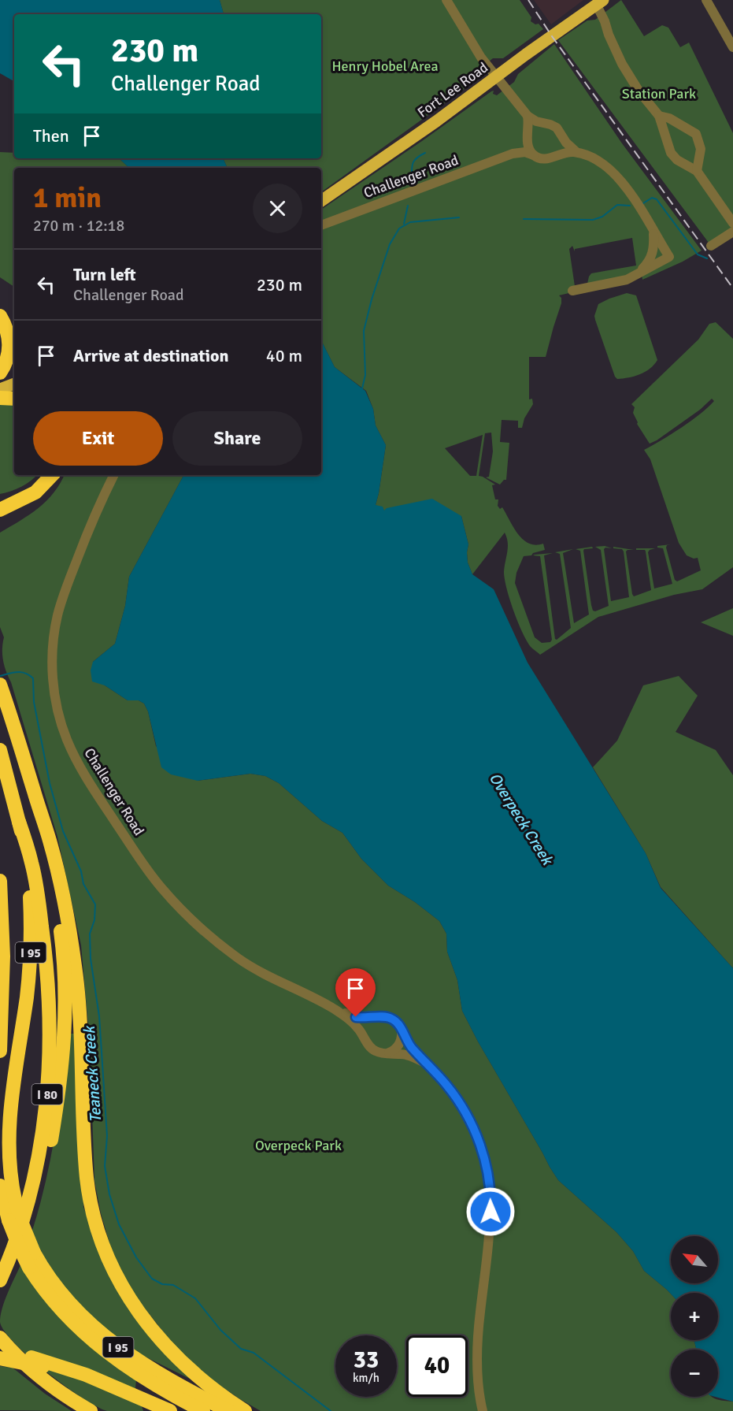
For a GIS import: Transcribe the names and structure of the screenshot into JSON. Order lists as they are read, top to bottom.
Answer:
{
  "streets": {
    "highway": ["I 95", "I 80"],
    "main road": ["Fort Lee Road"],
    "street": ["Challenger Road"]
  },
  "crossings": [
    ["I 95", "I 80"]
  ],
  "water": ["Overpeck Creek", "Teaneck Creek"],
  "parks": ["Henry Hobel Area", "Station Park", "Overpeck Park"],
  "north": "top left",
  "page": {
    "turn": ["230 m", "Challenger Road"],
    "then": "Then",
    "heading": ["1 min", "270 m · 12:18"],
    "list": [
      {
        "name": "Turn left",
        "note": "Challenger Road",
        "value": "230 m"
      },
      {
        "name": "Arrive at destination",
        "value": "40 m"
      }
    ],
    "buttons": ["Exit", "Share"],
    "map_buttons": ["+", "−"],
    "speed": "33 km/h",
    "limit": "40"
  }
}
